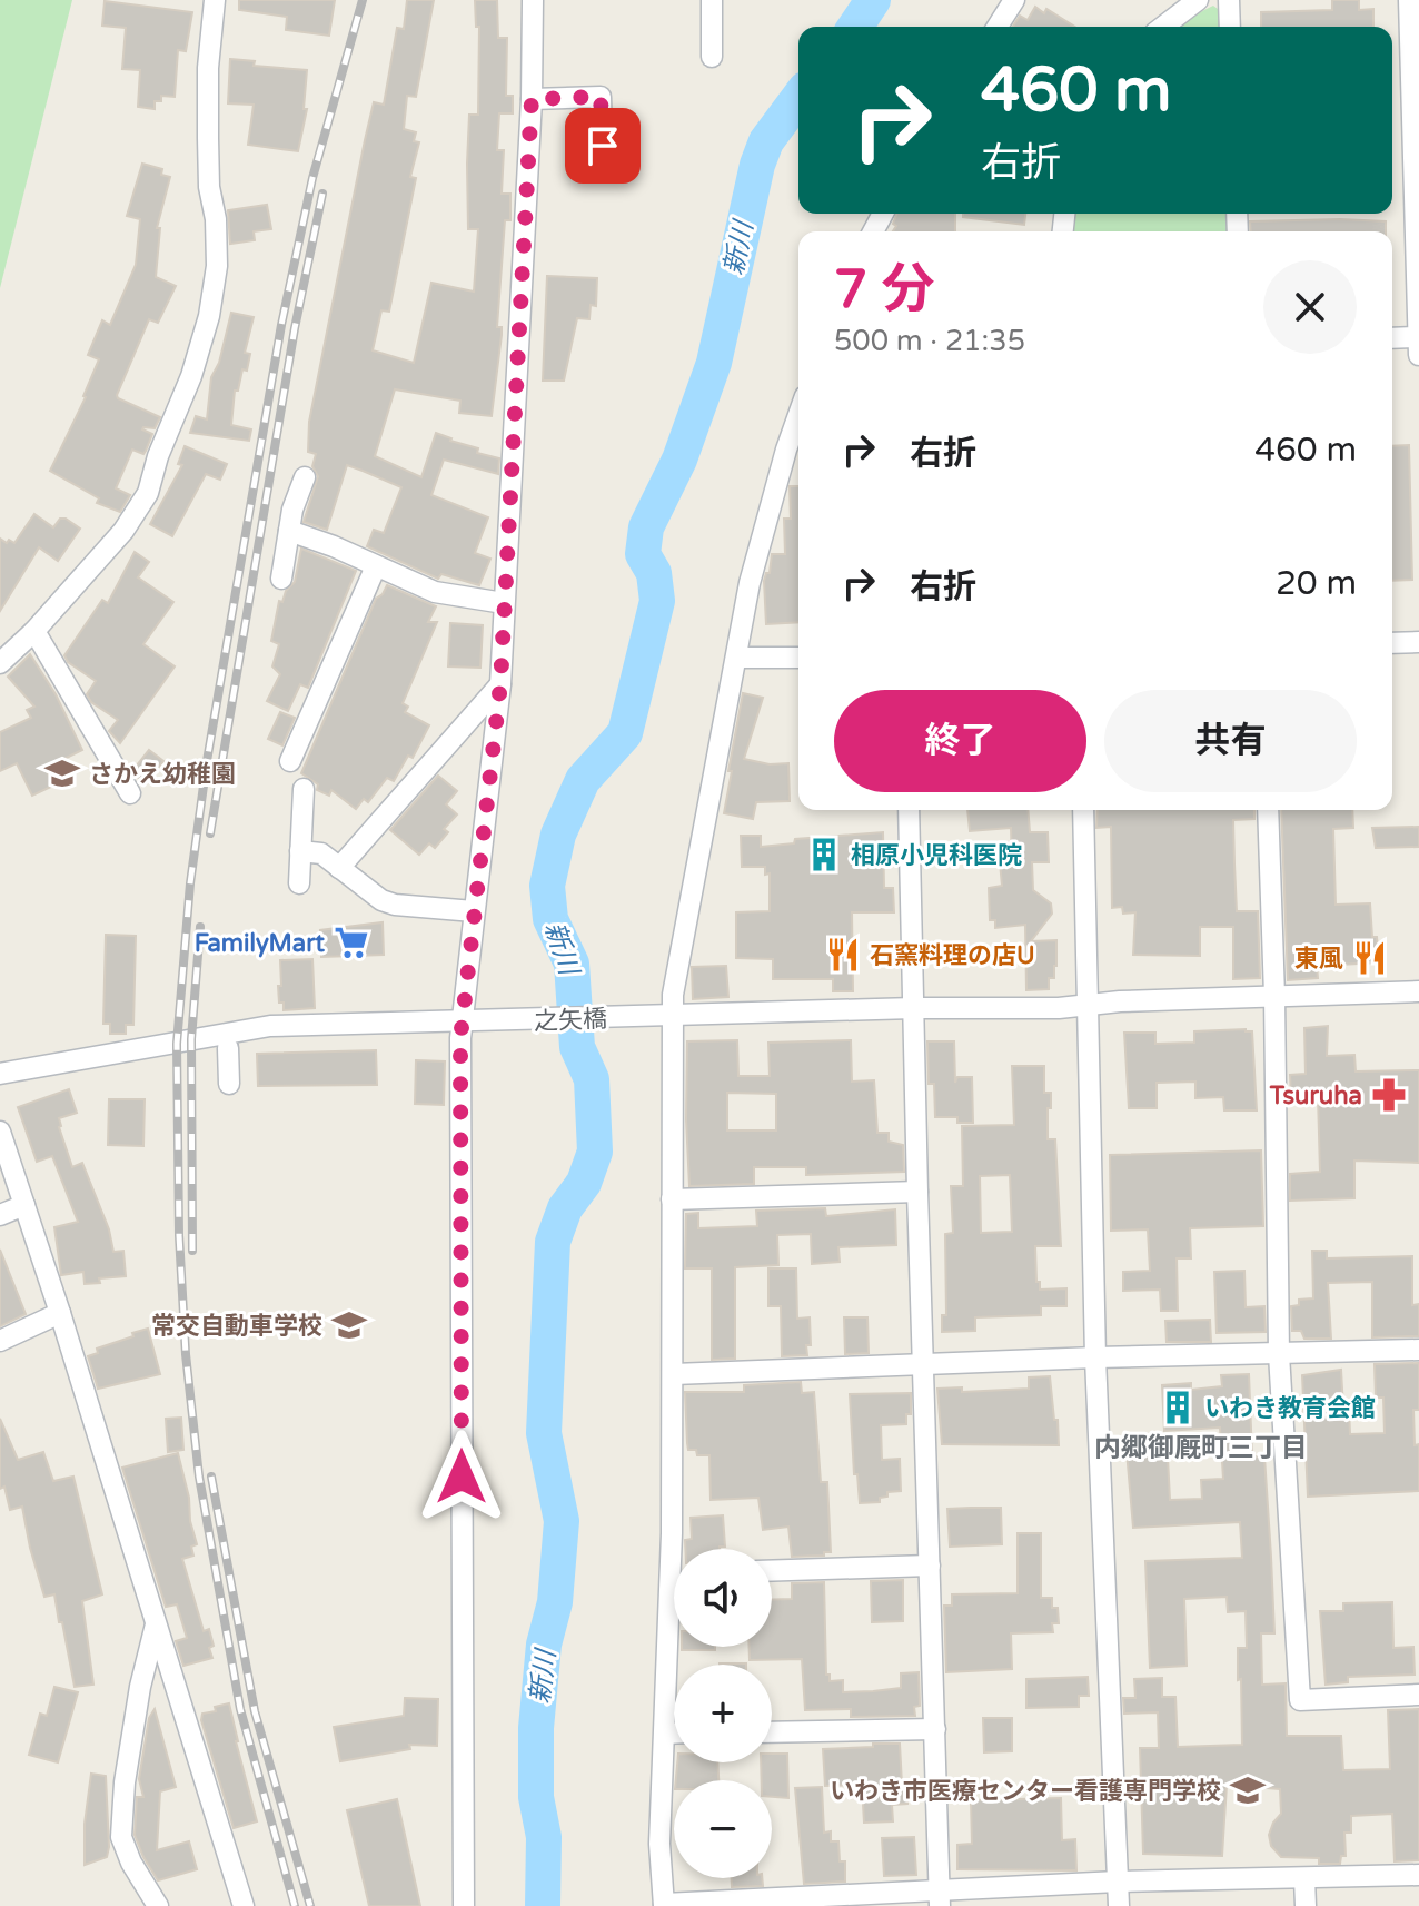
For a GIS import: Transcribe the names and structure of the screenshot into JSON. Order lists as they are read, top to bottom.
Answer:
{
  "streets": {
    "street": ["之矢橋"]
  },
  "districts": ["内郷御厩町三丁目"],
  "water": ["新川"],
  "places": {
    "school or university": ["さかえ幼稚園", "常交自動車学校", "いわき市医療センター看護専門学校"],
    "building": ["相原小児科医院", "いわき教育会館"],
    "supermarket": ["FamilyMart"],
    "restaurant": ["石窯料理の店U", "東風"],
    "pharmacy": ["Tsuruha"]
  },
  "page": {
    "turn": ["460 m", "右折"],
    "heading": ["7 分", "500 m · 21:35"],
    "list": [
      {
        "name": "右折",
        "value": "460 m"
      },
      {
        "name": "右折",
        "value": "20 m"
      }
    ],
    "buttons": ["終了", "共有"],
    "map_buttons": ["+", "−"]
  }
}
